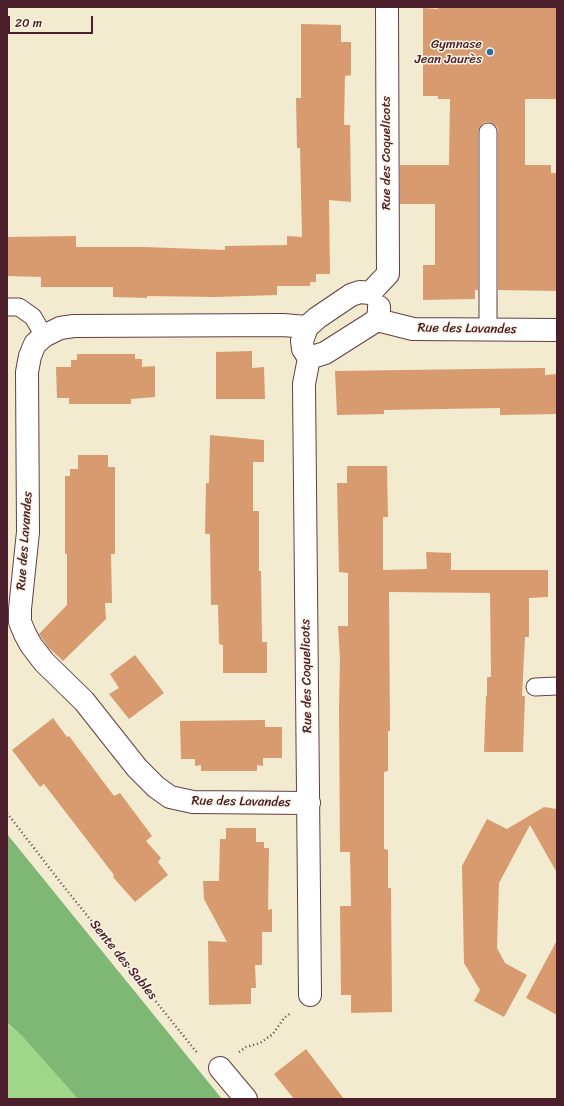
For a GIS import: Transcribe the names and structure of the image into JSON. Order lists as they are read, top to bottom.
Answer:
{
  "streets": {
    "street": ["Rue des Coquelicots", "Rue des Lavandes"],
    "path": ["Sente des Sables"]
  },
  "crossings": [
    ["Rue des Coquelicots", "Rue des Lavandes"]
  ],
  "places": ["Gymnase Jean Jaurès"],
  "scale_bar": "20 m"
}
